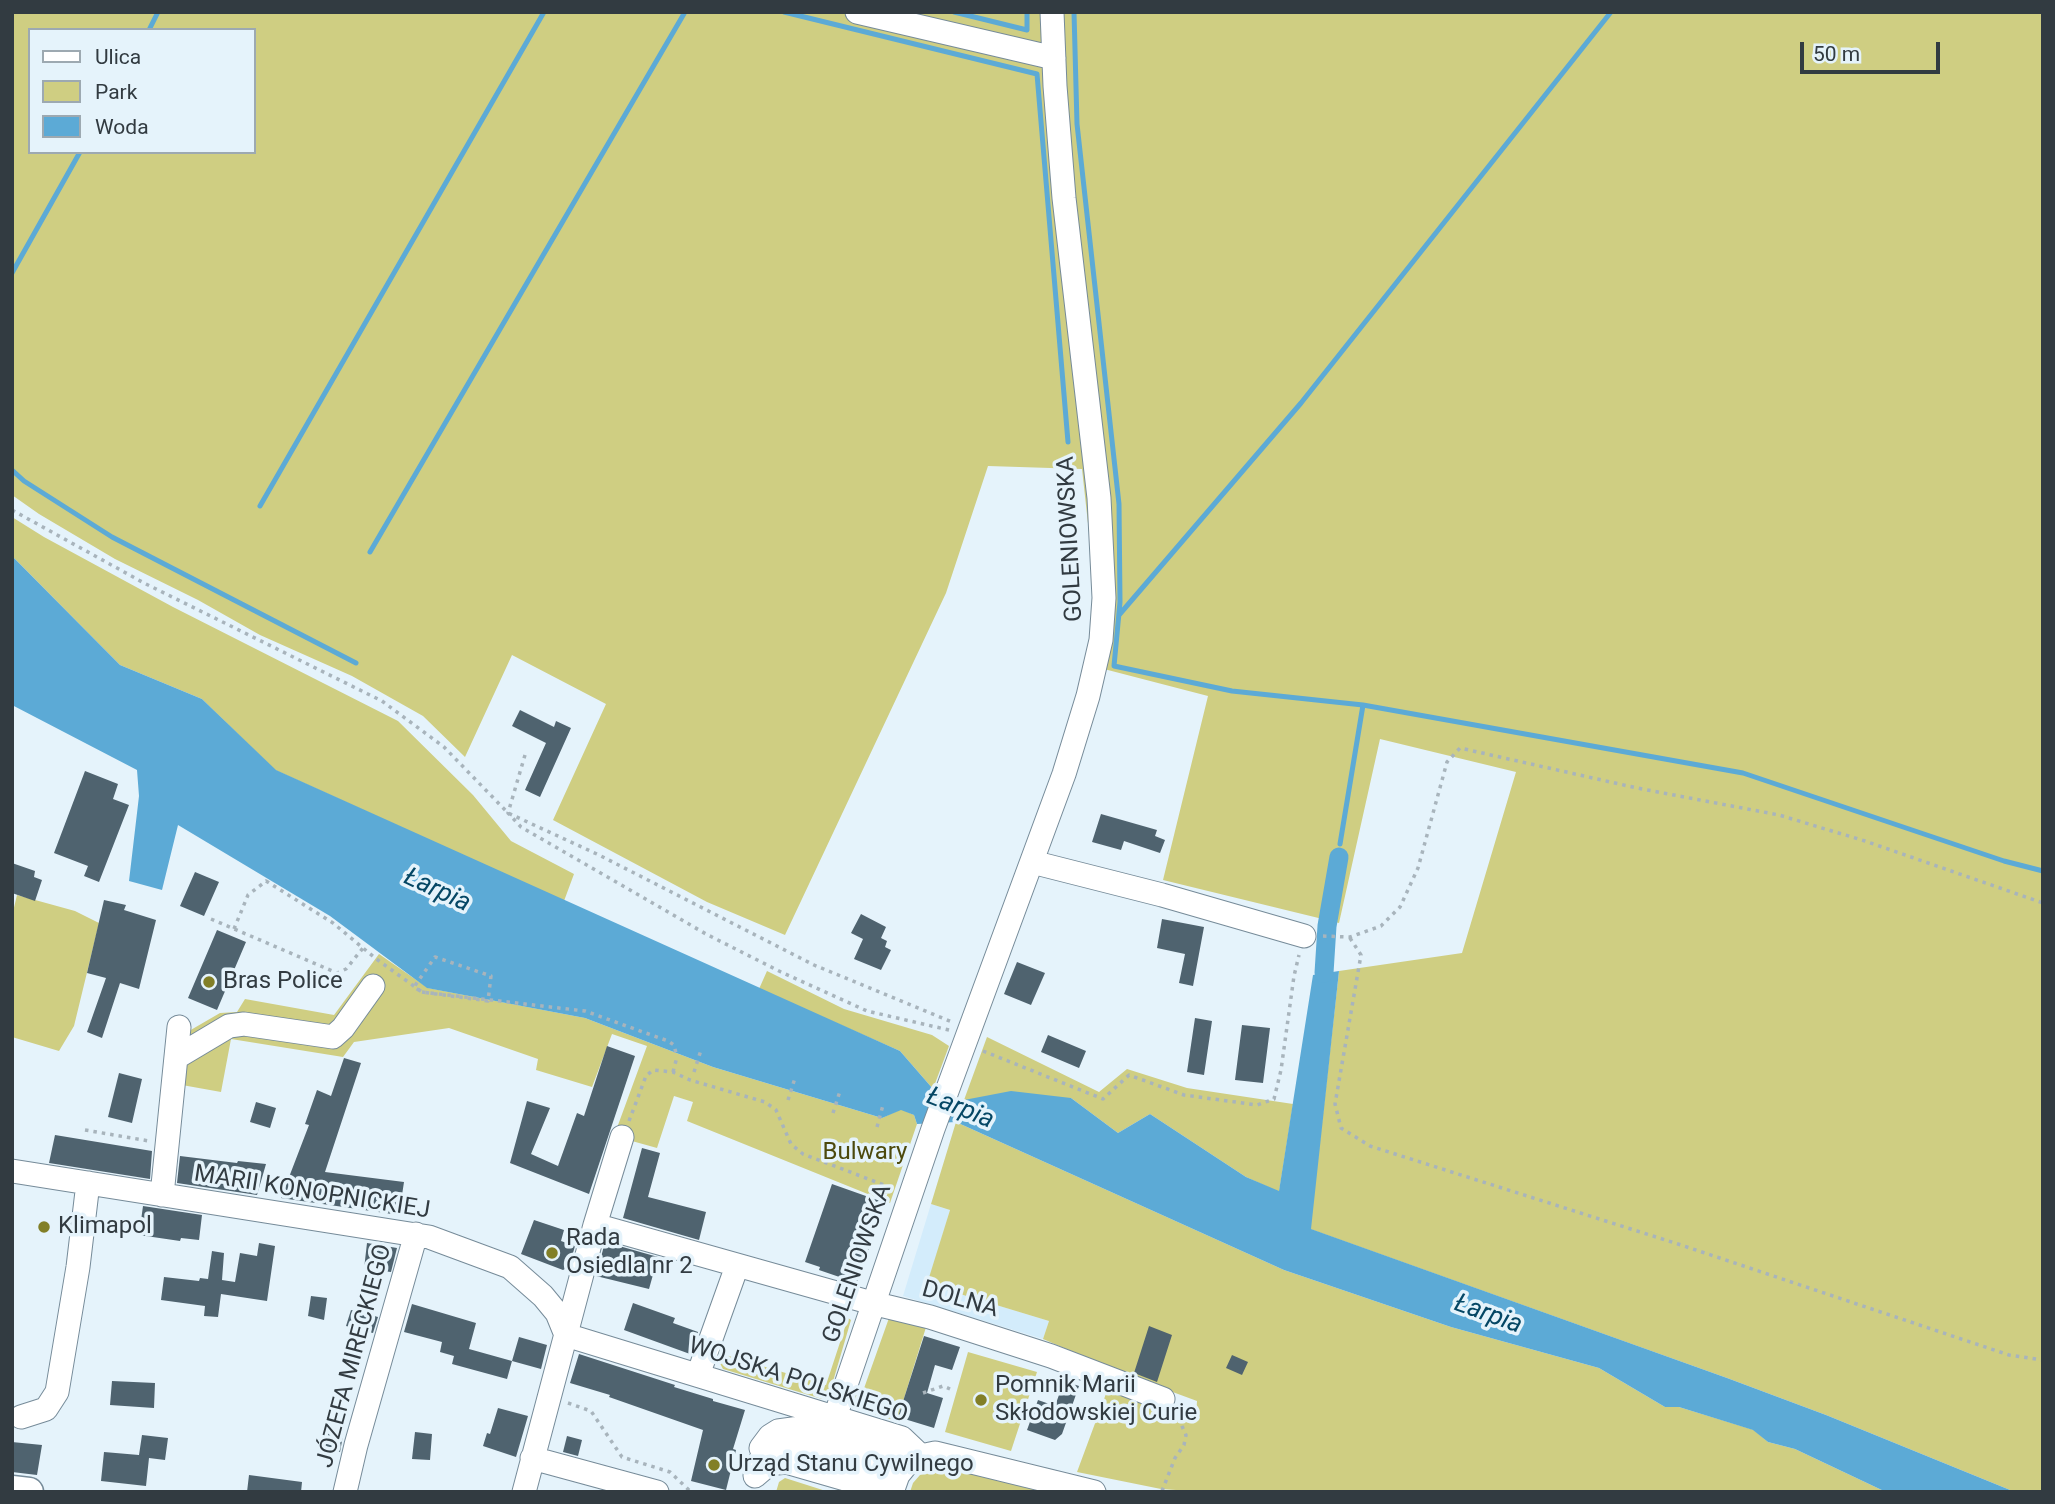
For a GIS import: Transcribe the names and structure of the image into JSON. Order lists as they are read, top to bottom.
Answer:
{
  "streets": {
    "street": [
      "GOLENIOWSKA",
      "MARII KONOPNICKIEJ",
      "DOLNA",
      "JÓZEFA MIRECKIEGO",
      "WOJSKA POLSKIEGO"
    ]
  },
  "crossings": [
    ["GOLENIOWSKA", "DOLNA"],
    ["GOLENIOWSKA", "WOJSKA POLSKIEGO"],
    ["MARII KONOPNICKIEJ", "JÓZEFA MIRECKIEGO"],
    ["MARII KONOPNICKIEJ", "WOJSKA POLSKIEGO"]
  ],
  "water": ["Łarpia"],
  "parks": ["Bulwary"],
  "places": [
    "Bras Police",
    "Klimapol",
    "Rada Osiedla nr 2",
    "Pomnik Marii Skłodowskiej Curie",
    "Urząd Stanu Cywilnego"
  ],
  "legend": ["Ulica", "Park", "Woda"],
  "scale_bar": "50 m"
}
